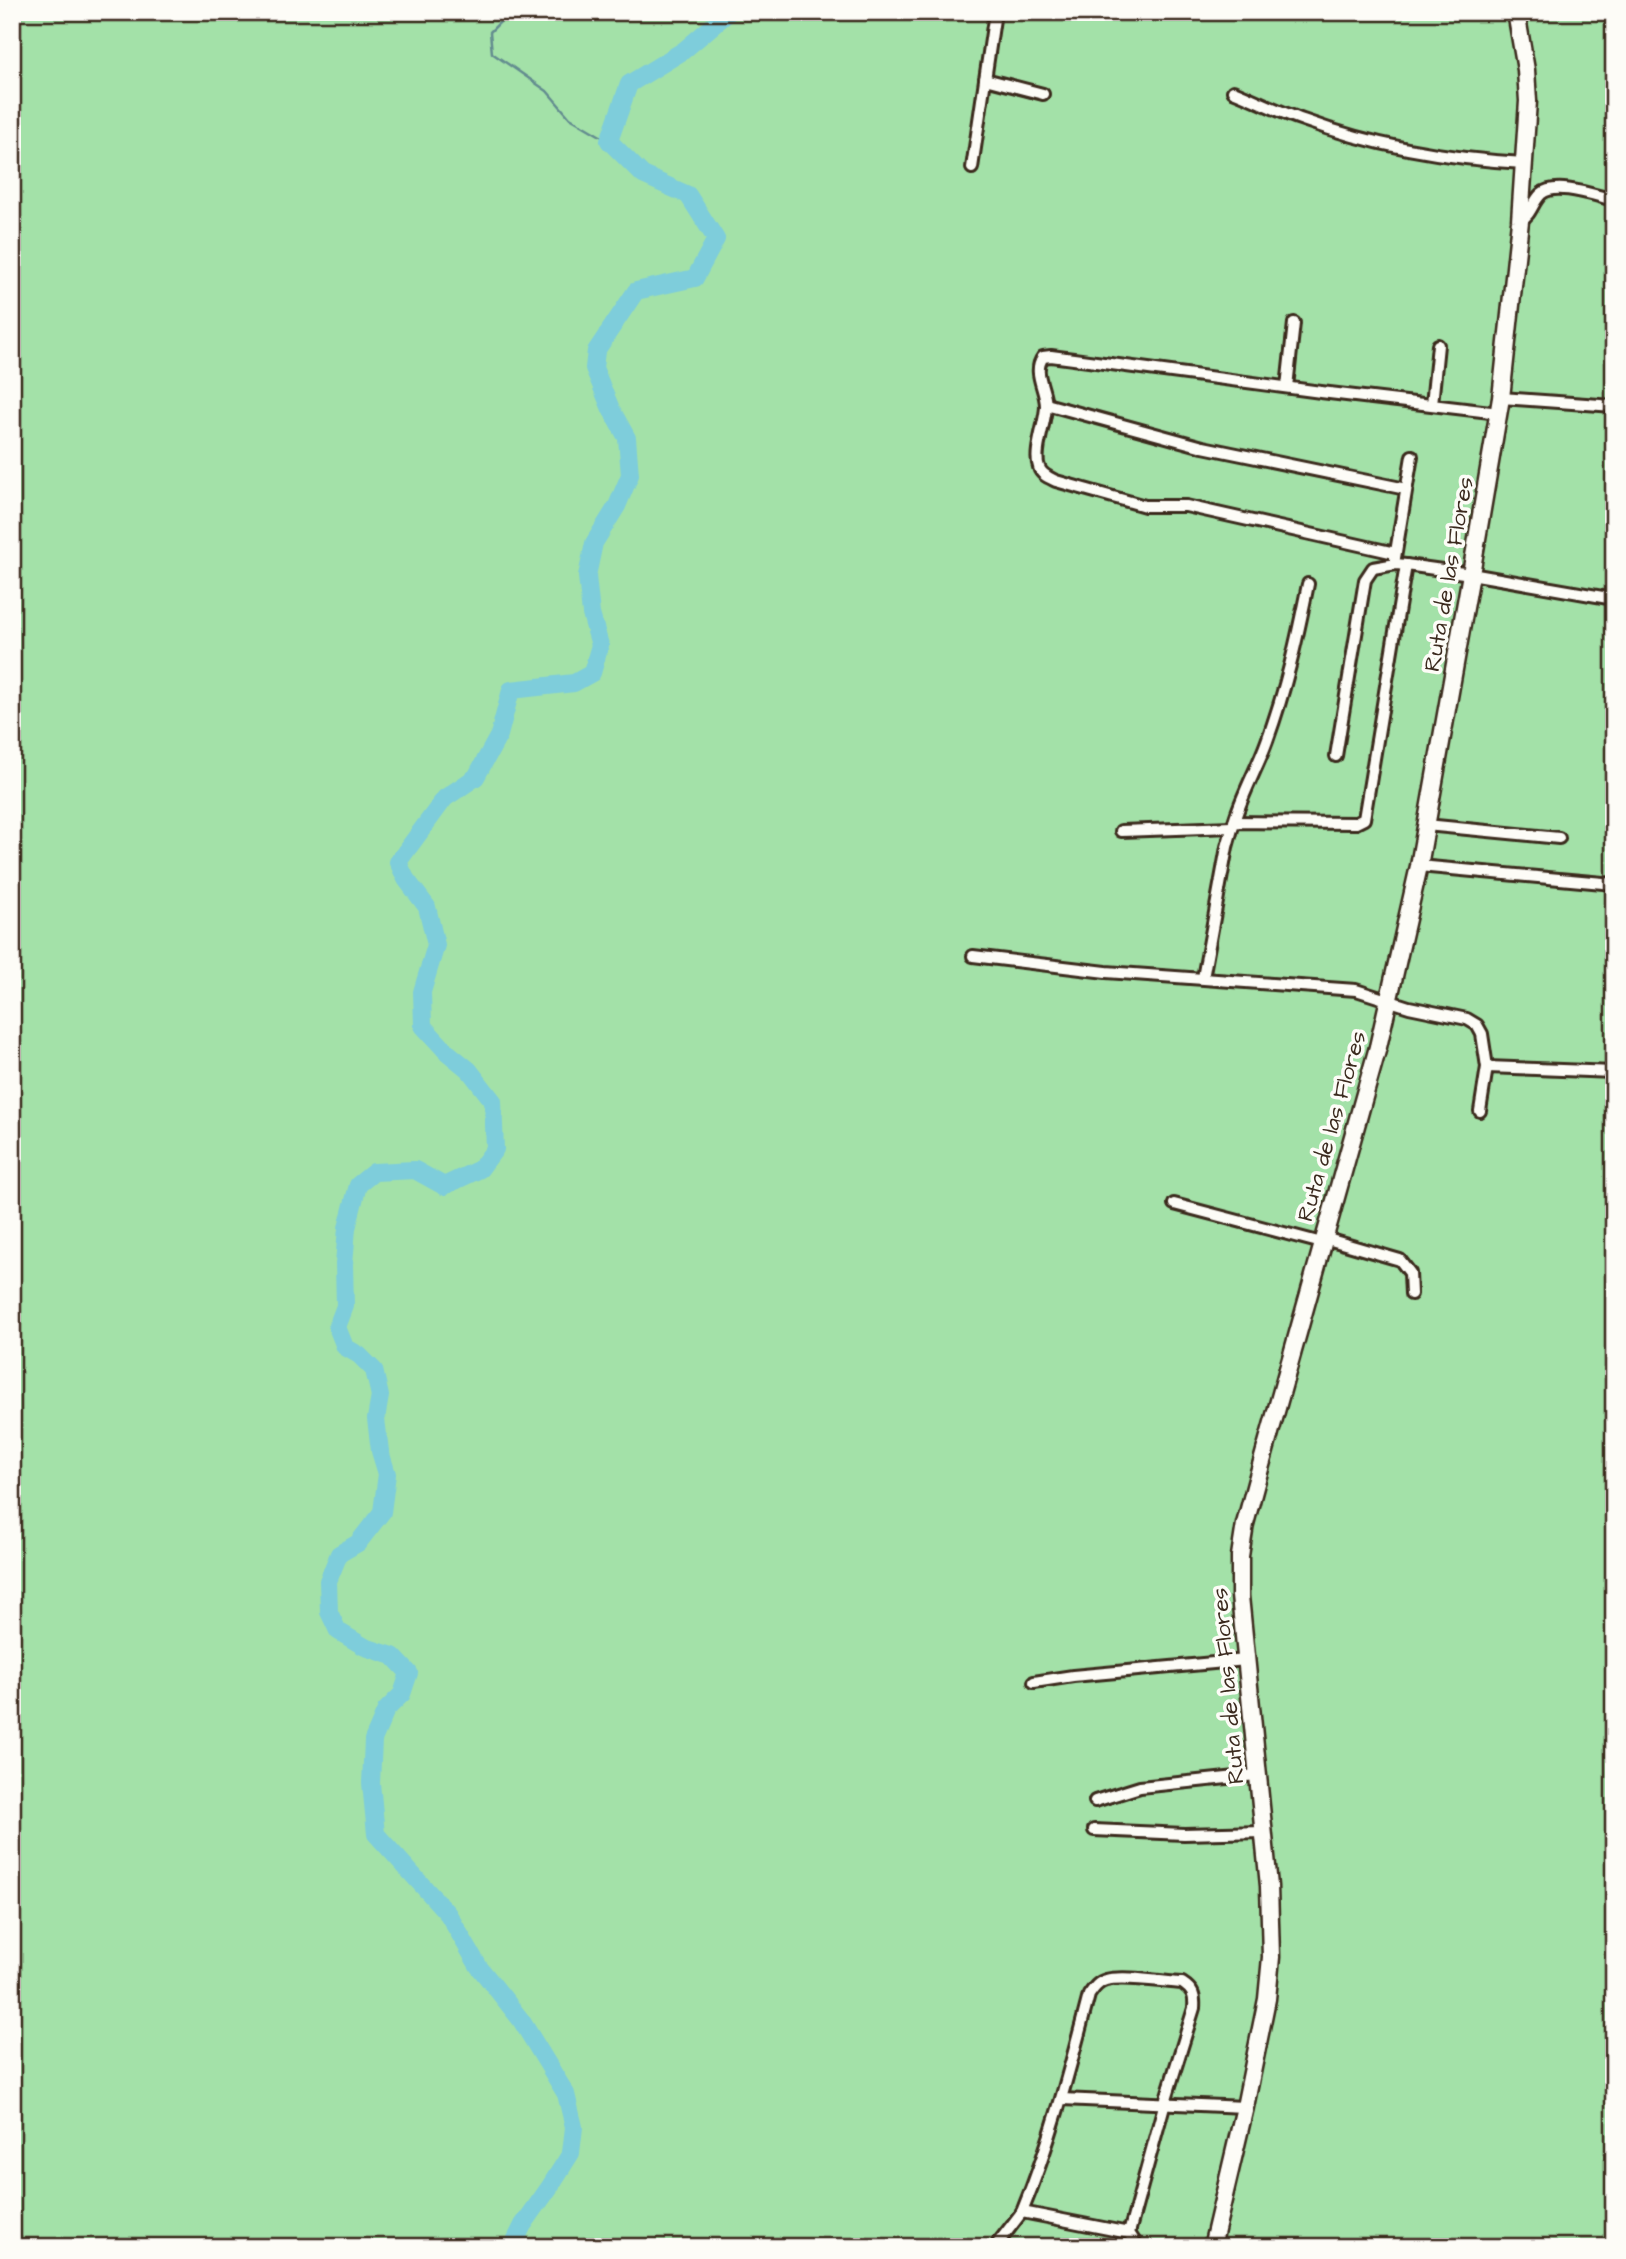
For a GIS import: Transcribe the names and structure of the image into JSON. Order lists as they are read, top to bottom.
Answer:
{
  "streets": {
    "main road": ["Ruta de las Flores"]
  }
}
